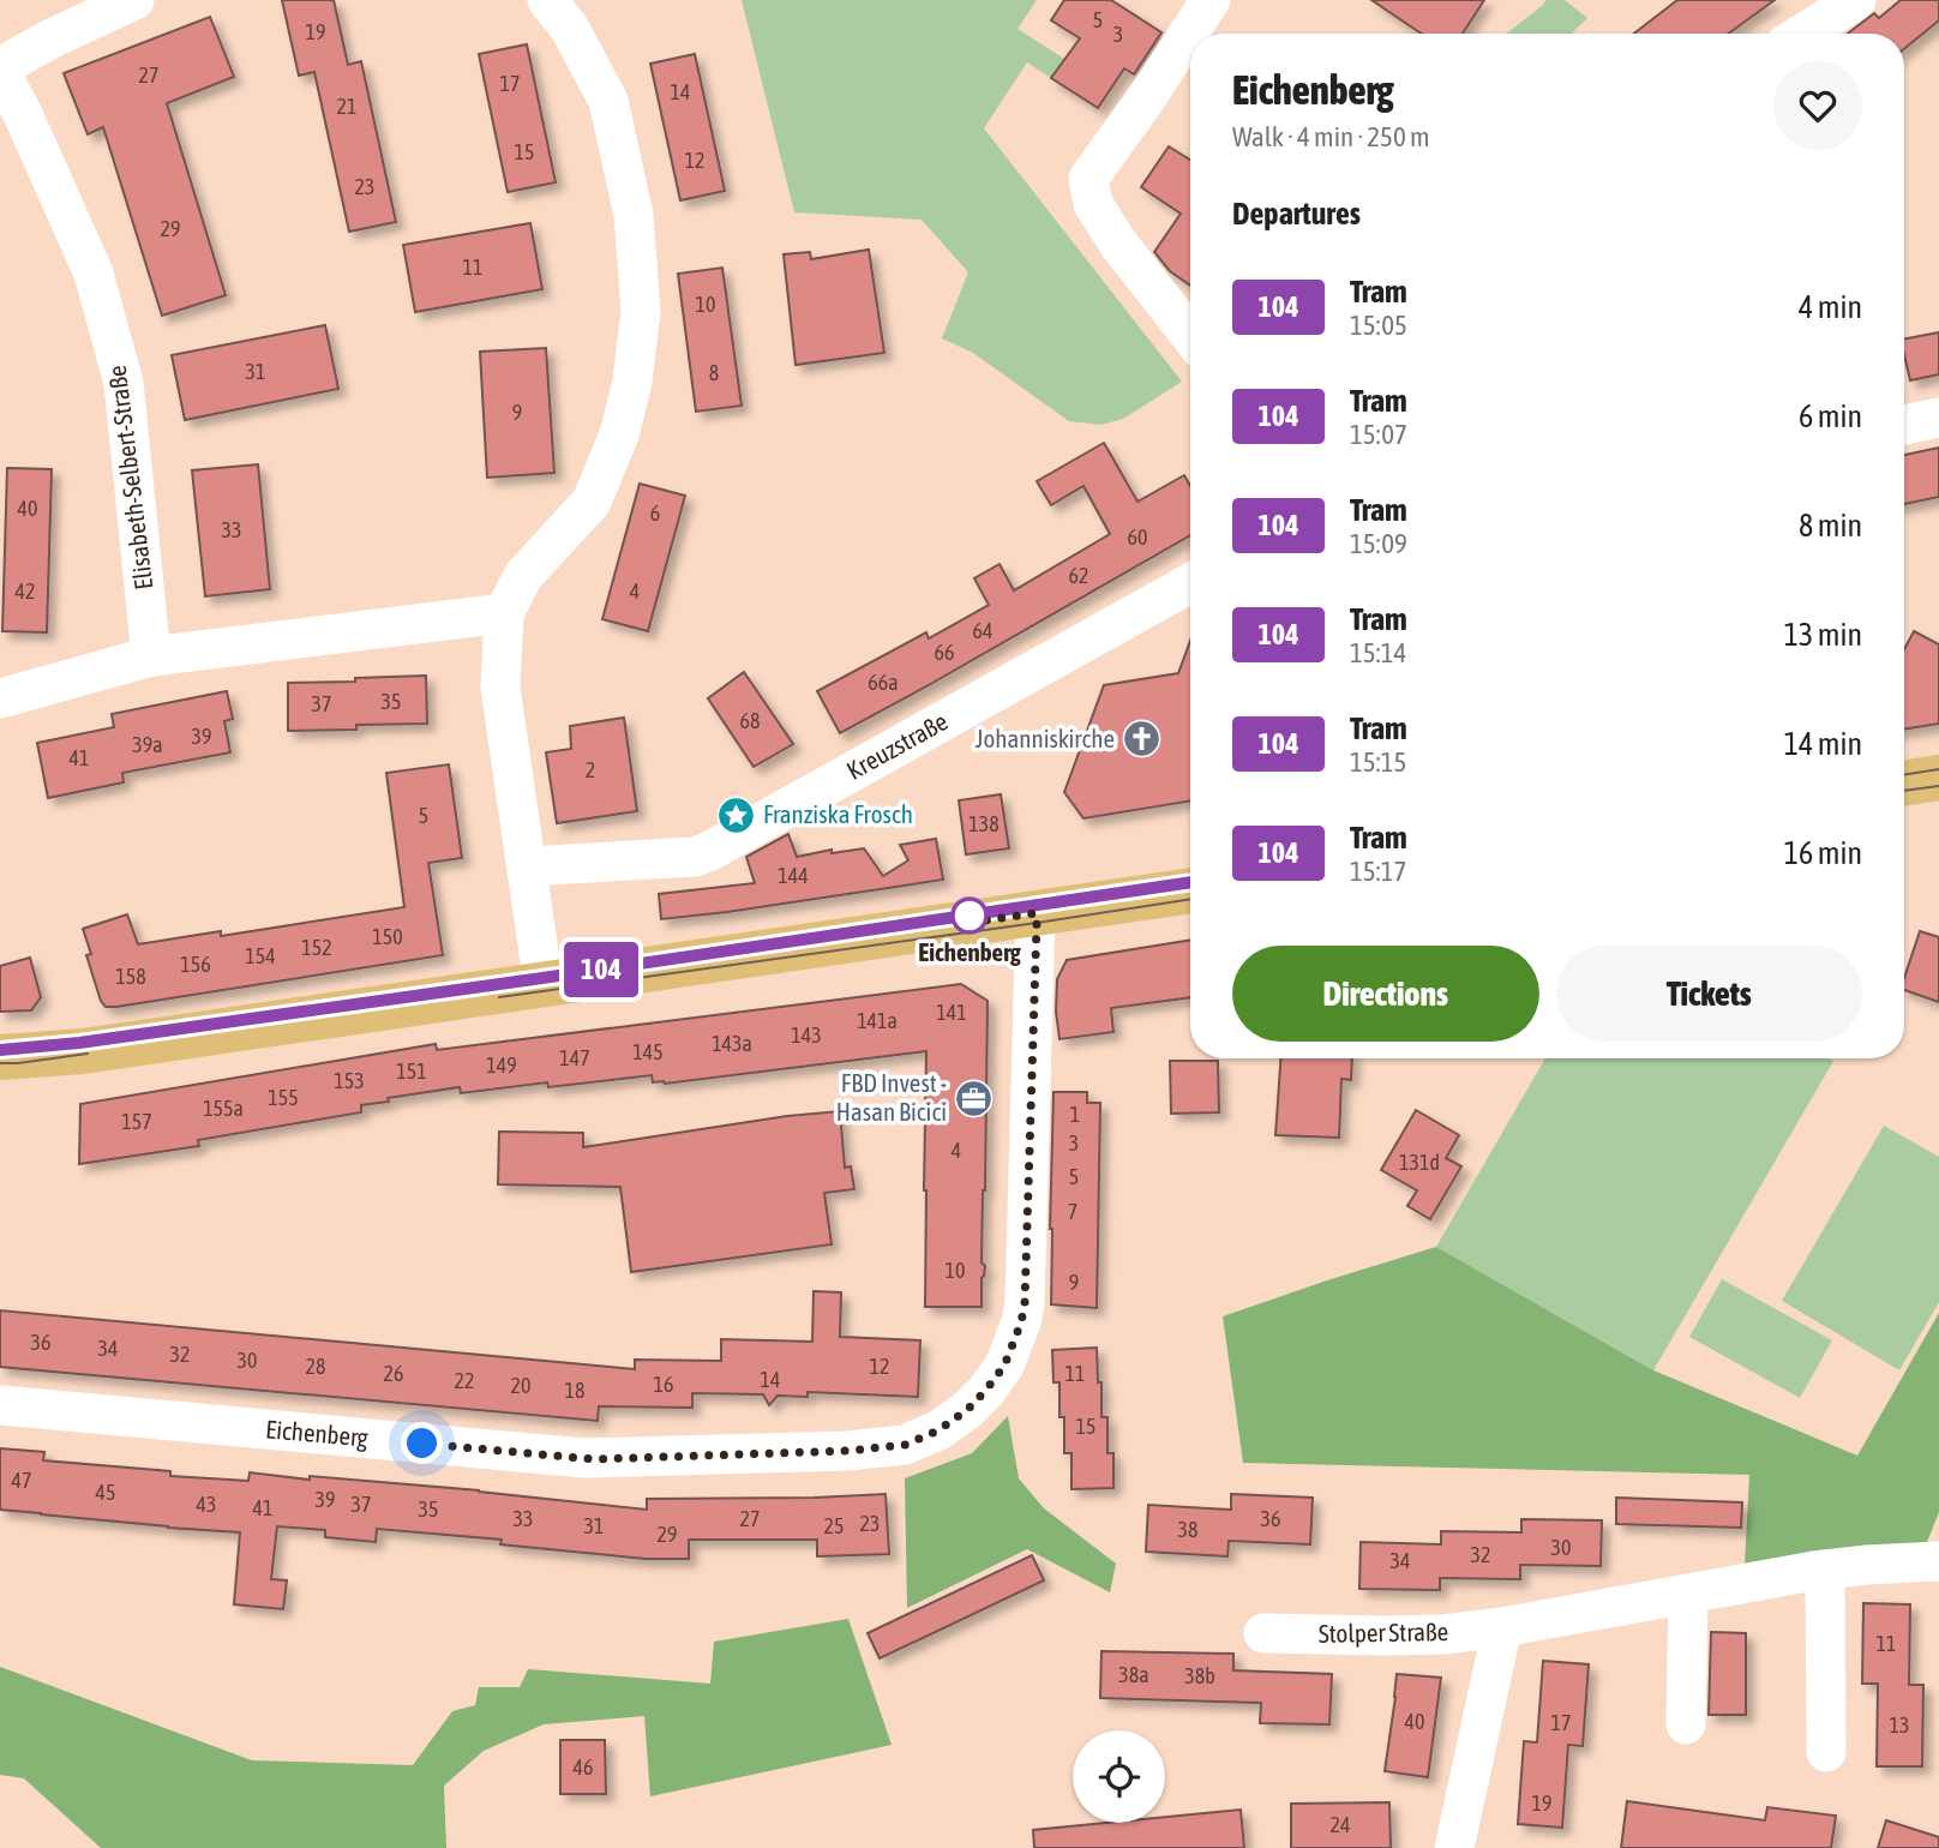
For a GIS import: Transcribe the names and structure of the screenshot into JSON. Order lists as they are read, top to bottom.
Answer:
{
  "streets": {
    "street": [
      "Elisabeth-Selbert-Straße",
      "Kreuzstraße",
      "Eichenberg",
      "Stolper Straße"
    ]
  },
  "places": {
    "church": ["Johanniskirche"],
    "place": ["Franziska Frosch"],
    "other": ["Eichenberg"],
    "office": ["FBD Invest - Hasan Bicici"]
  },
  "lines": ["tram line 104"],
  "house_numbers": [
    "5",
    "19",
    "3",
    "27",
    "17",
    "14",
    "21",
    "15",
    "12",
    "23",
    "29",
    "11",
    "10",
    "31",
    "8",
    "9",
    "40",
    "6",
    "33",
    "60",
    "62",
    "42",
    "4",
    "64",
    "66",
    "66a",
    "35",
    "37",
    "68",
    "39",
    "39a",
    "41",
    "2",
    "5",
    "138",
    "144",
    "150",
    "152",
    "154",
    "156",
    "158",
    "141",
    "141a",
    "143",
    "143a",
    "145",
    "147",
    "149",
    "151",
    "153",
    "155",
    "155a",
    "1",
    "157",
    "3",
    "4",
    "131d",
    "5",
    "7",
    "10",
    "9",
    "36",
    "34",
    "32",
    "30",
    "28",
    "12",
    "26",
    "11",
    "14",
    "22",
    "16",
    "20",
    "18",
    "15",
    "47",
    "45",
    "39",
    "43",
    "37",
    "41",
    "35",
    "33",
    "27",
    "36",
    "23",
    "31",
    "25",
    "38",
    "29",
    "30",
    "32",
    "34",
    "11",
    "38a",
    "38b",
    "40",
    "17",
    "13",
    "46",
    "19",
    "24"
  ],
  "page": {
    "on_map": "104",
    "heading": [
      ["Eichenberg", "Walk · 4 min · 250 m"],
      "Departures"
    ],
    "list": [
      {
        "mark": "104",
        "name": "Tram",
        "note": "15:05",
        "value": "4 min"
      },
      {
        "mark": "104",
        "name": "Tram",
        "note": "15:07",
        "value": "6 min"
      },
      {
        "mark": "104",
        "name": "Tram",
        "note": "15:09",
        "value": "8 min"
      },
      {
        "mark": "104",
        "name": "Tram",
        "note": "15:14",
        "value": "13 min"
      },
      {
        "mark": "104",
        "name": "Tram",
        "note": "15:15",
        "value": "14 min"
      },
      {
        "mark": "104",
        "name": "Tram",
        "note": "15:17",
        "value": "16 min"
      }
    ],
    "buttons": ["Directions", "Tickets"]
  }
}
